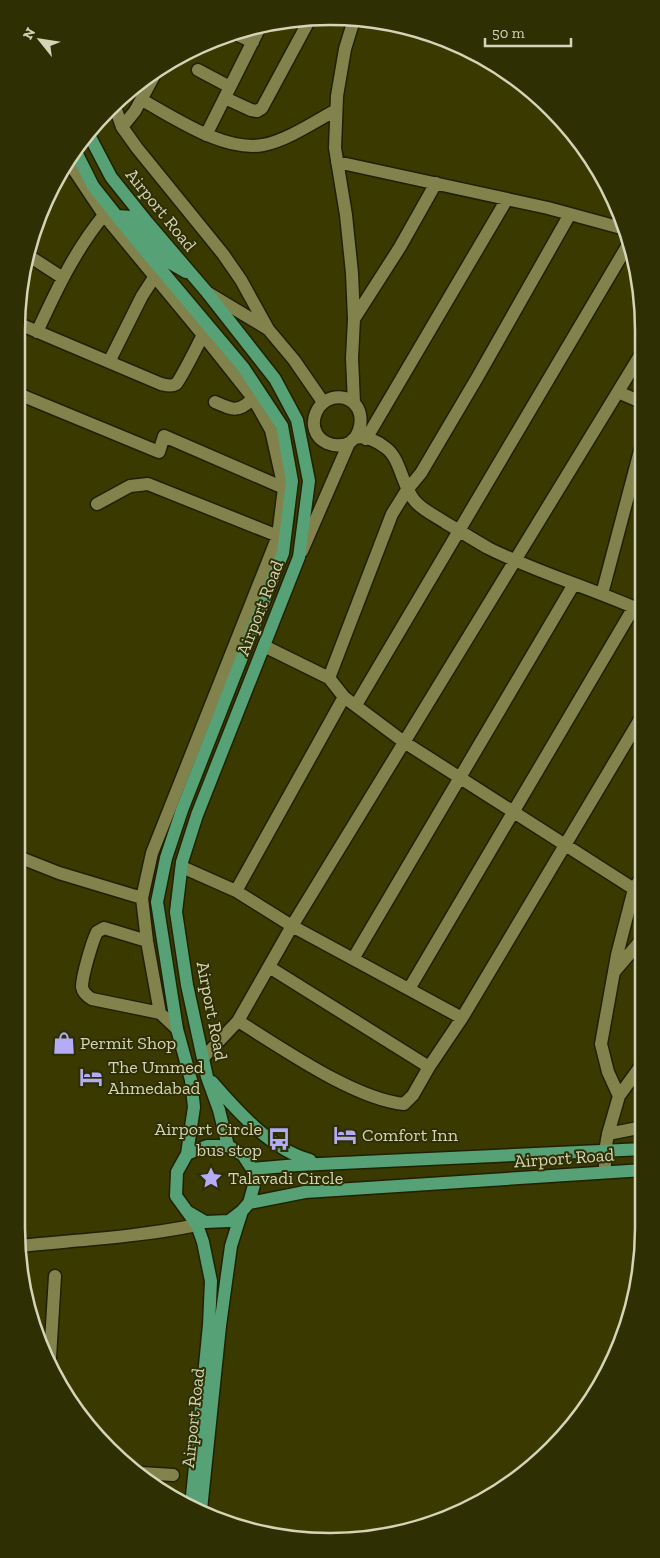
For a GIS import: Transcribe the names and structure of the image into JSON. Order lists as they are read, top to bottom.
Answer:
{
  "streets": {
    "main road": ["Airport Road"]
  },
  "places": {
    "shop": ["Permit Shop"],
    "hotel": ["The Ummed Ahmedabad", "Comfort Inn"],
    "bus stop": ["Airport Circle bus stop"],
    "place": ["Talavadi Circle"]
  },
  "scale_bar": "50 m",
  "north": "top left"
}
